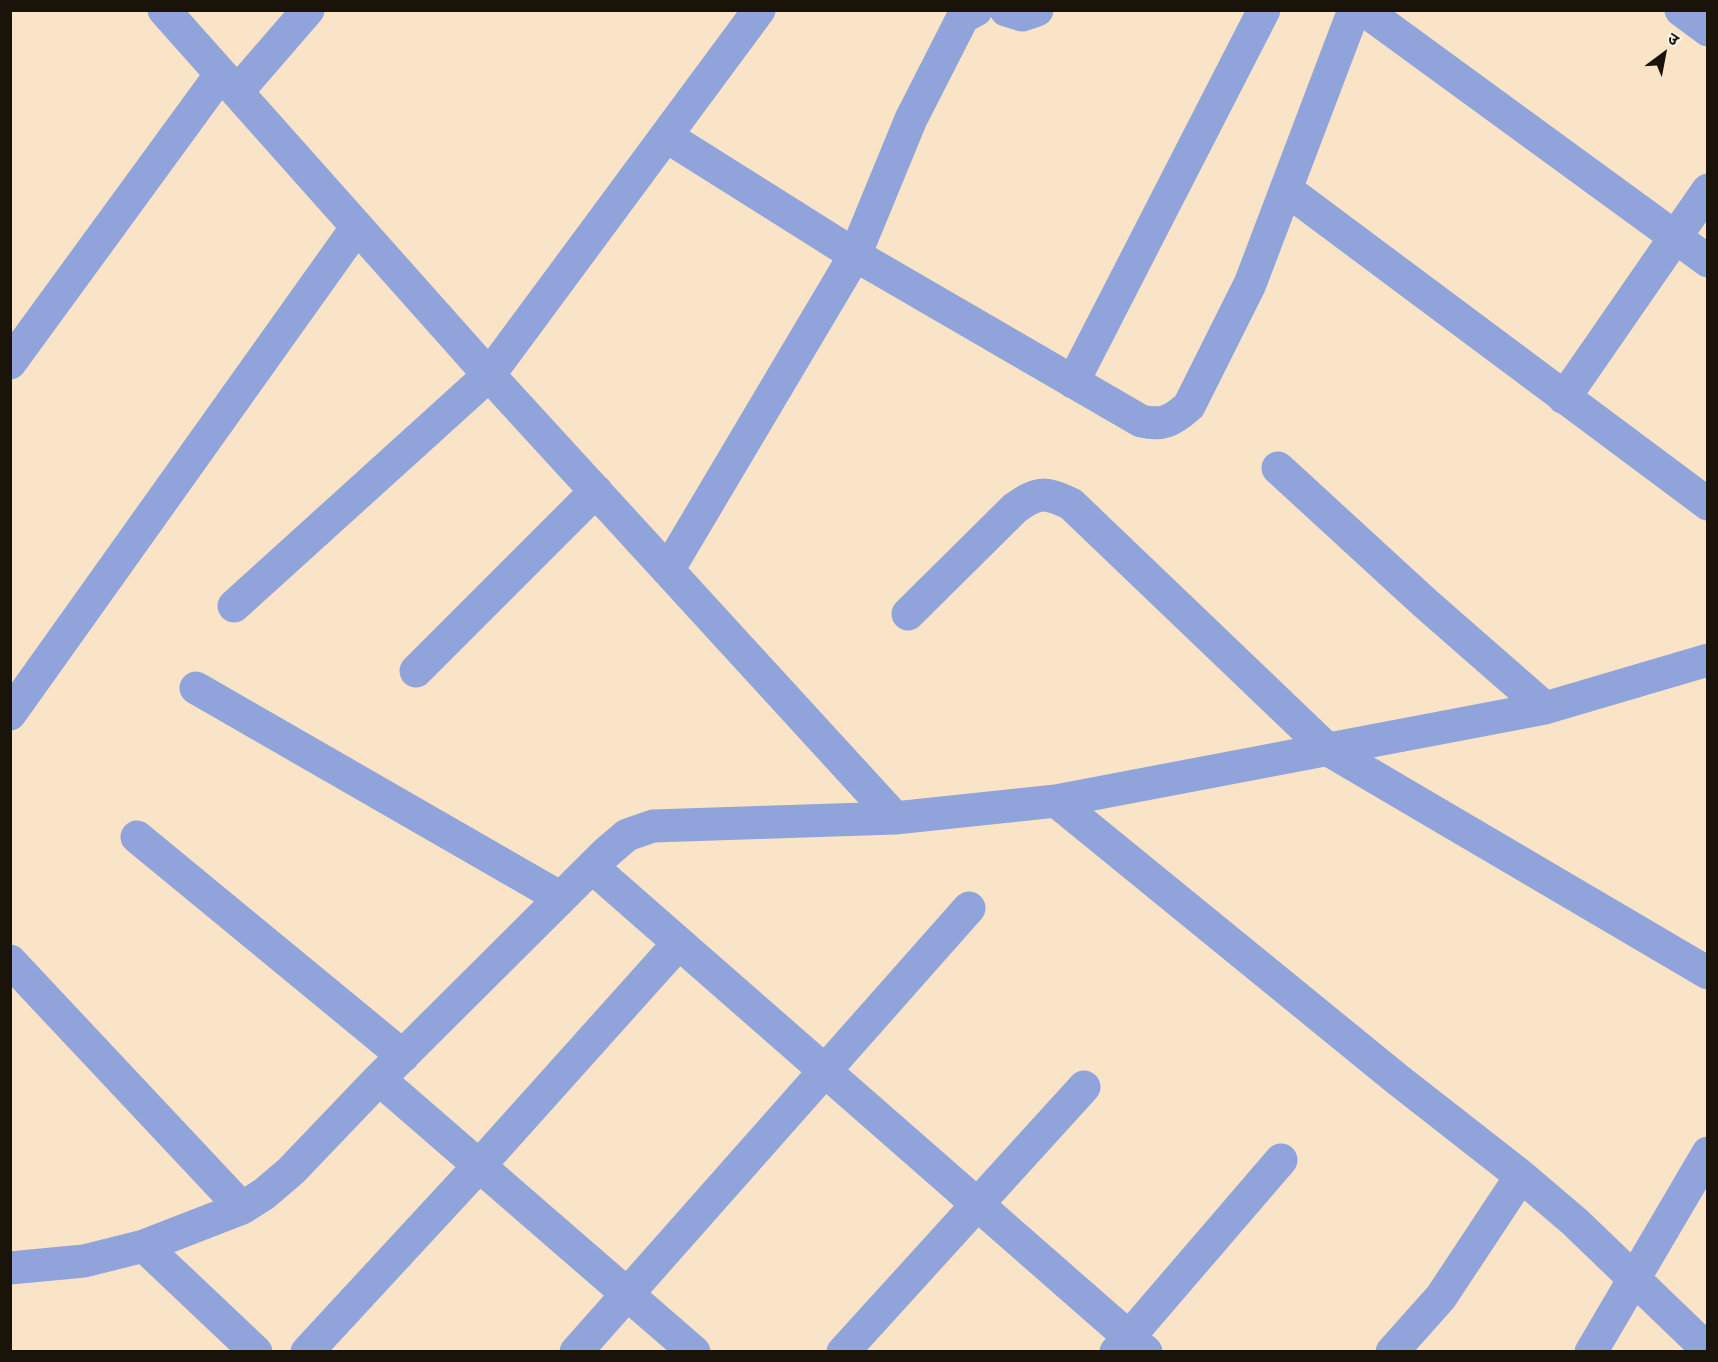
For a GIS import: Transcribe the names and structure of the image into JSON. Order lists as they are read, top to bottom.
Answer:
{
  "north": "top right"
}
